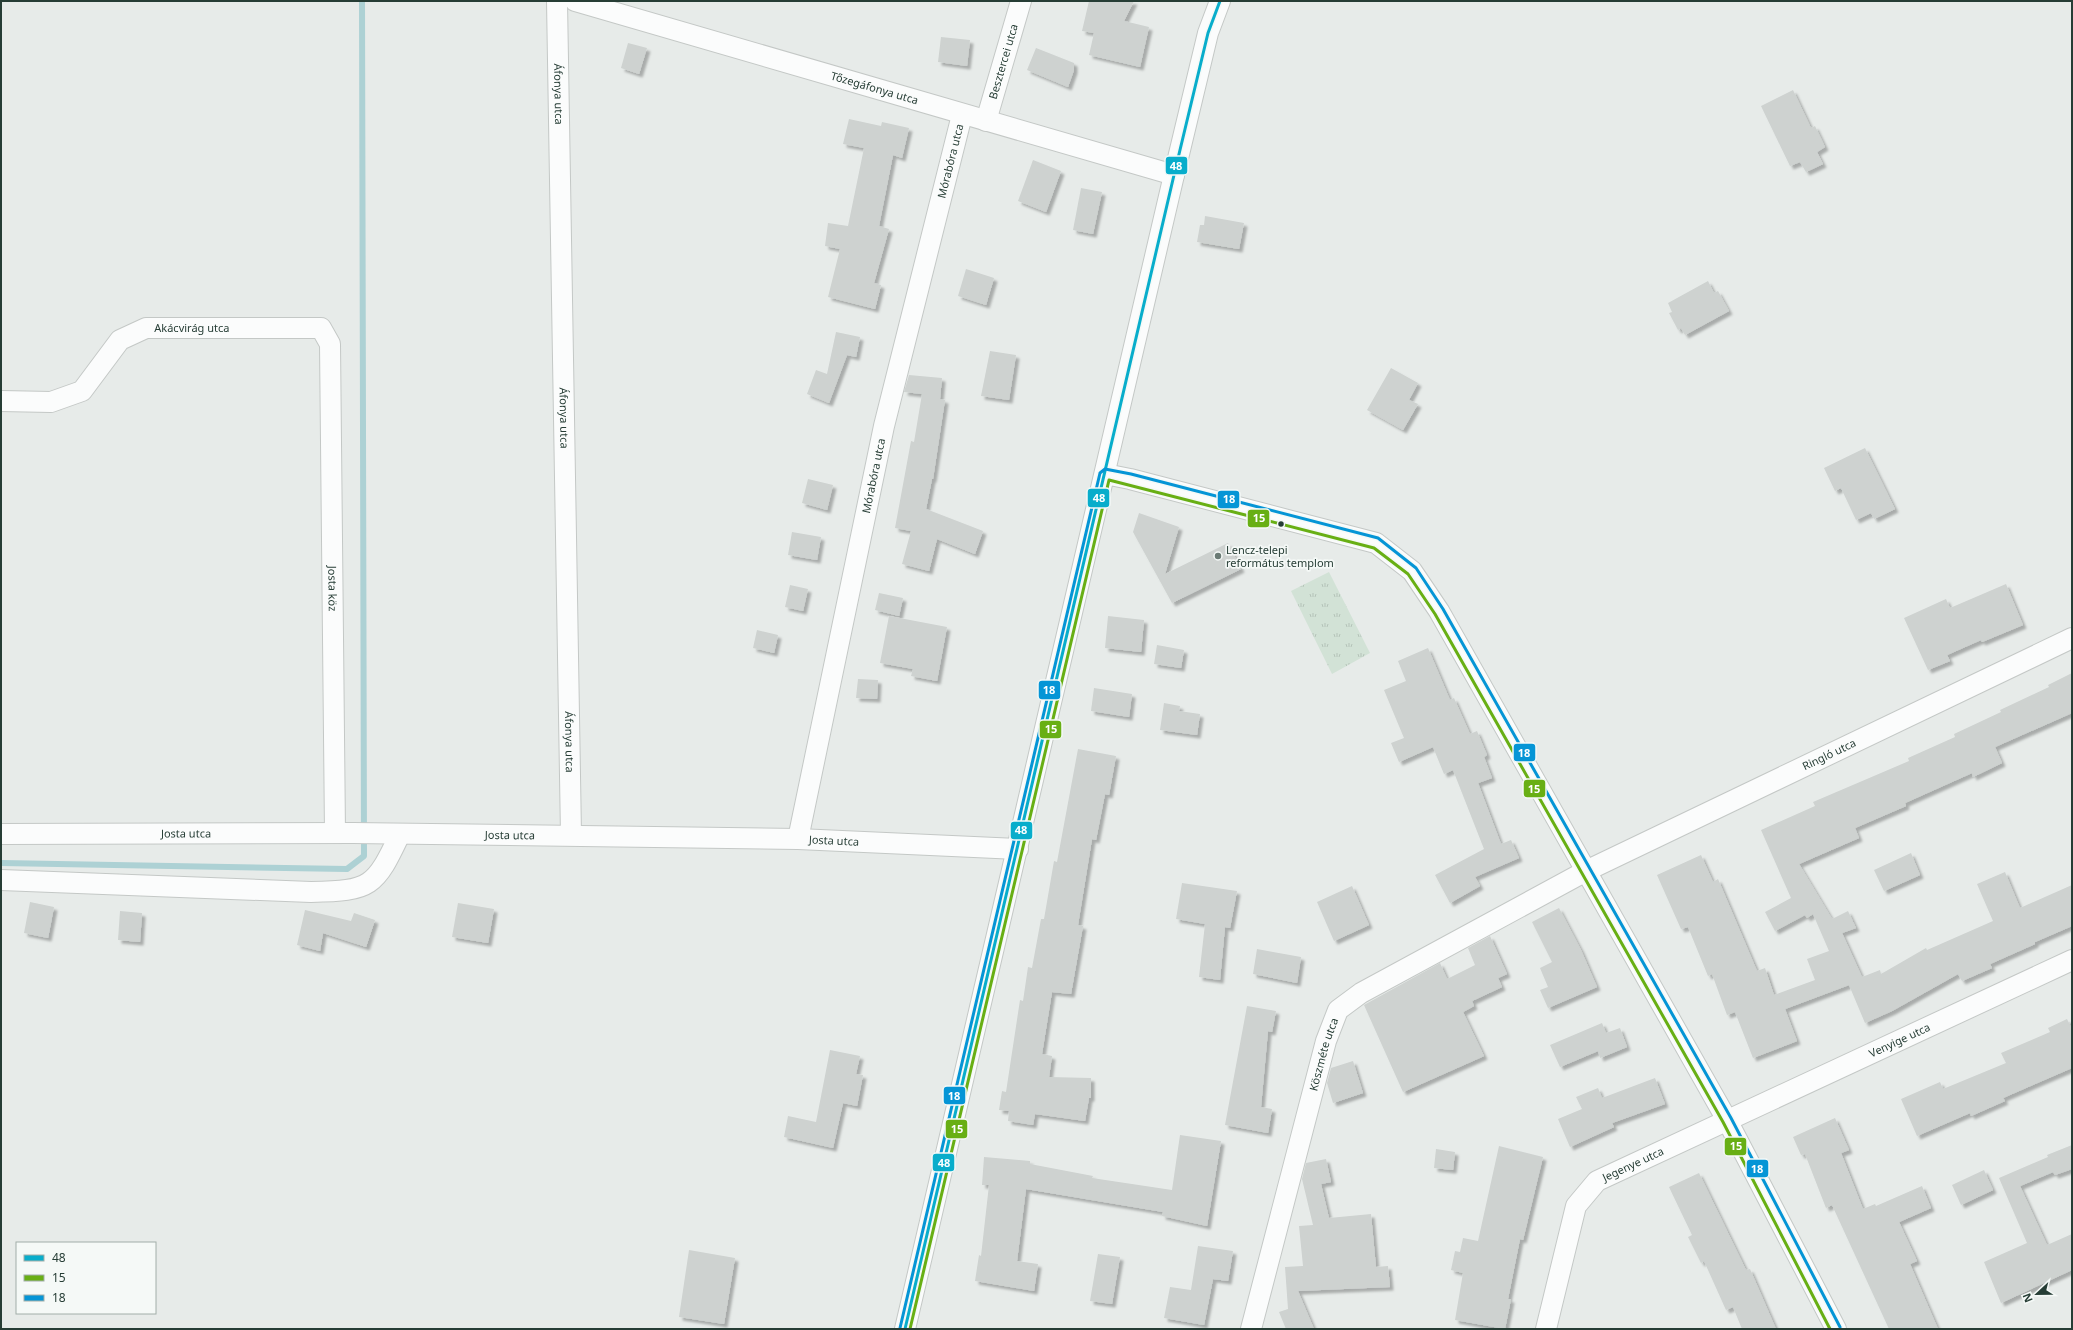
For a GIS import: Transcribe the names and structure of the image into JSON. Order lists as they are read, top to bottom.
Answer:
{
  "streets": {
    "street": [
      "Besztercei utca",
      "Tőzegáfonya utca",
      "Áfonya utca",
      "Mórabóra utca",
      "Akácvirág utca",
      "Josta köz",
      "Ringló utca",
      "Josta utca",
      "Venyige utca",
      "Köszméte utca",
      "Jegenye utca"
    ]
  },
  "crossings": [
    ["Besztercei utca", "Tőzegáfonya utca"],
    ["Tőzegáfonya utca", "Mórabóra utca"],
    ["Áfonya utca", "Josta utca"],
    ["Mórabóra utca", "Josta utca"],
    ["Akácvirág utca", "Josta köz"],
    ["Josta köz", "Josta utca"],
    ["Ringló utca", "Köszméte utca"],
    ["Venyige utca", "Jegenye utca"]
  ],
  "places": ["Lencz-telepi református templom"],
  "lines": ["transit line 48", "transit line 18", "transit line 15"],
  "legend": ["48", "15", "18"],
  "north": "left"
}
